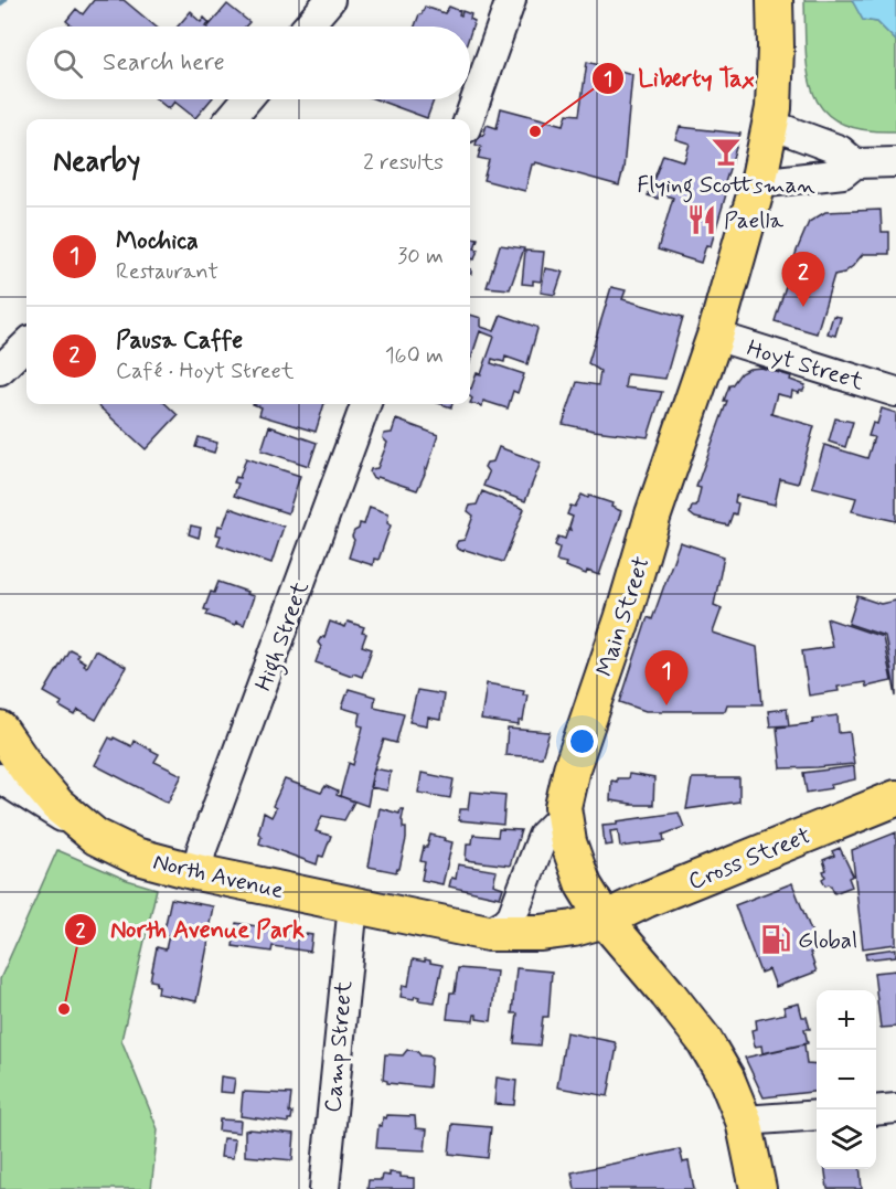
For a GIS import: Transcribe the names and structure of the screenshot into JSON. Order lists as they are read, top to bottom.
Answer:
{
  "streets": {
    "main road": ["Main Street", "Cross Street", "North Avenue"],
    "street": ["Hoyt Street", "High Street", "Camp Street"]
  },
  "crossings": [
    ["Hoyt Street", "Main Street"],
    ["Main Street", "Cross Street"],
    ["Main Street", "North Avenue"],
    ["High Street", "North Avenue"],
    ["Cross Street", "North Avenue"],
    ["North Avenue", "Camp Street"]
  ],
  "places": {
    "other": ["Liberty Tax", "North Avenue Park"],
    "bar": ["Flying Scottsman"],
    "restaurant": ["Paella"],
    "fuel station": ["Global"]
  },
  "page": {
    "search": "Search here",
    "heading": ["Nearby", "2 results"],
    "list": [
      {
        "mark": "1",
        "name": "Mochica",
        "note": "Restaurant",
        "value": "30 m"
      },
      {
        "mark": "2",
        "name": "Pausa Caffe",
        "note": "Café · Hoyt Street",
        "value": "160 m"
      }
    ],
    "pins": ["2", "1"],
    "map_buttons": ["+", "−"]
  }
}
